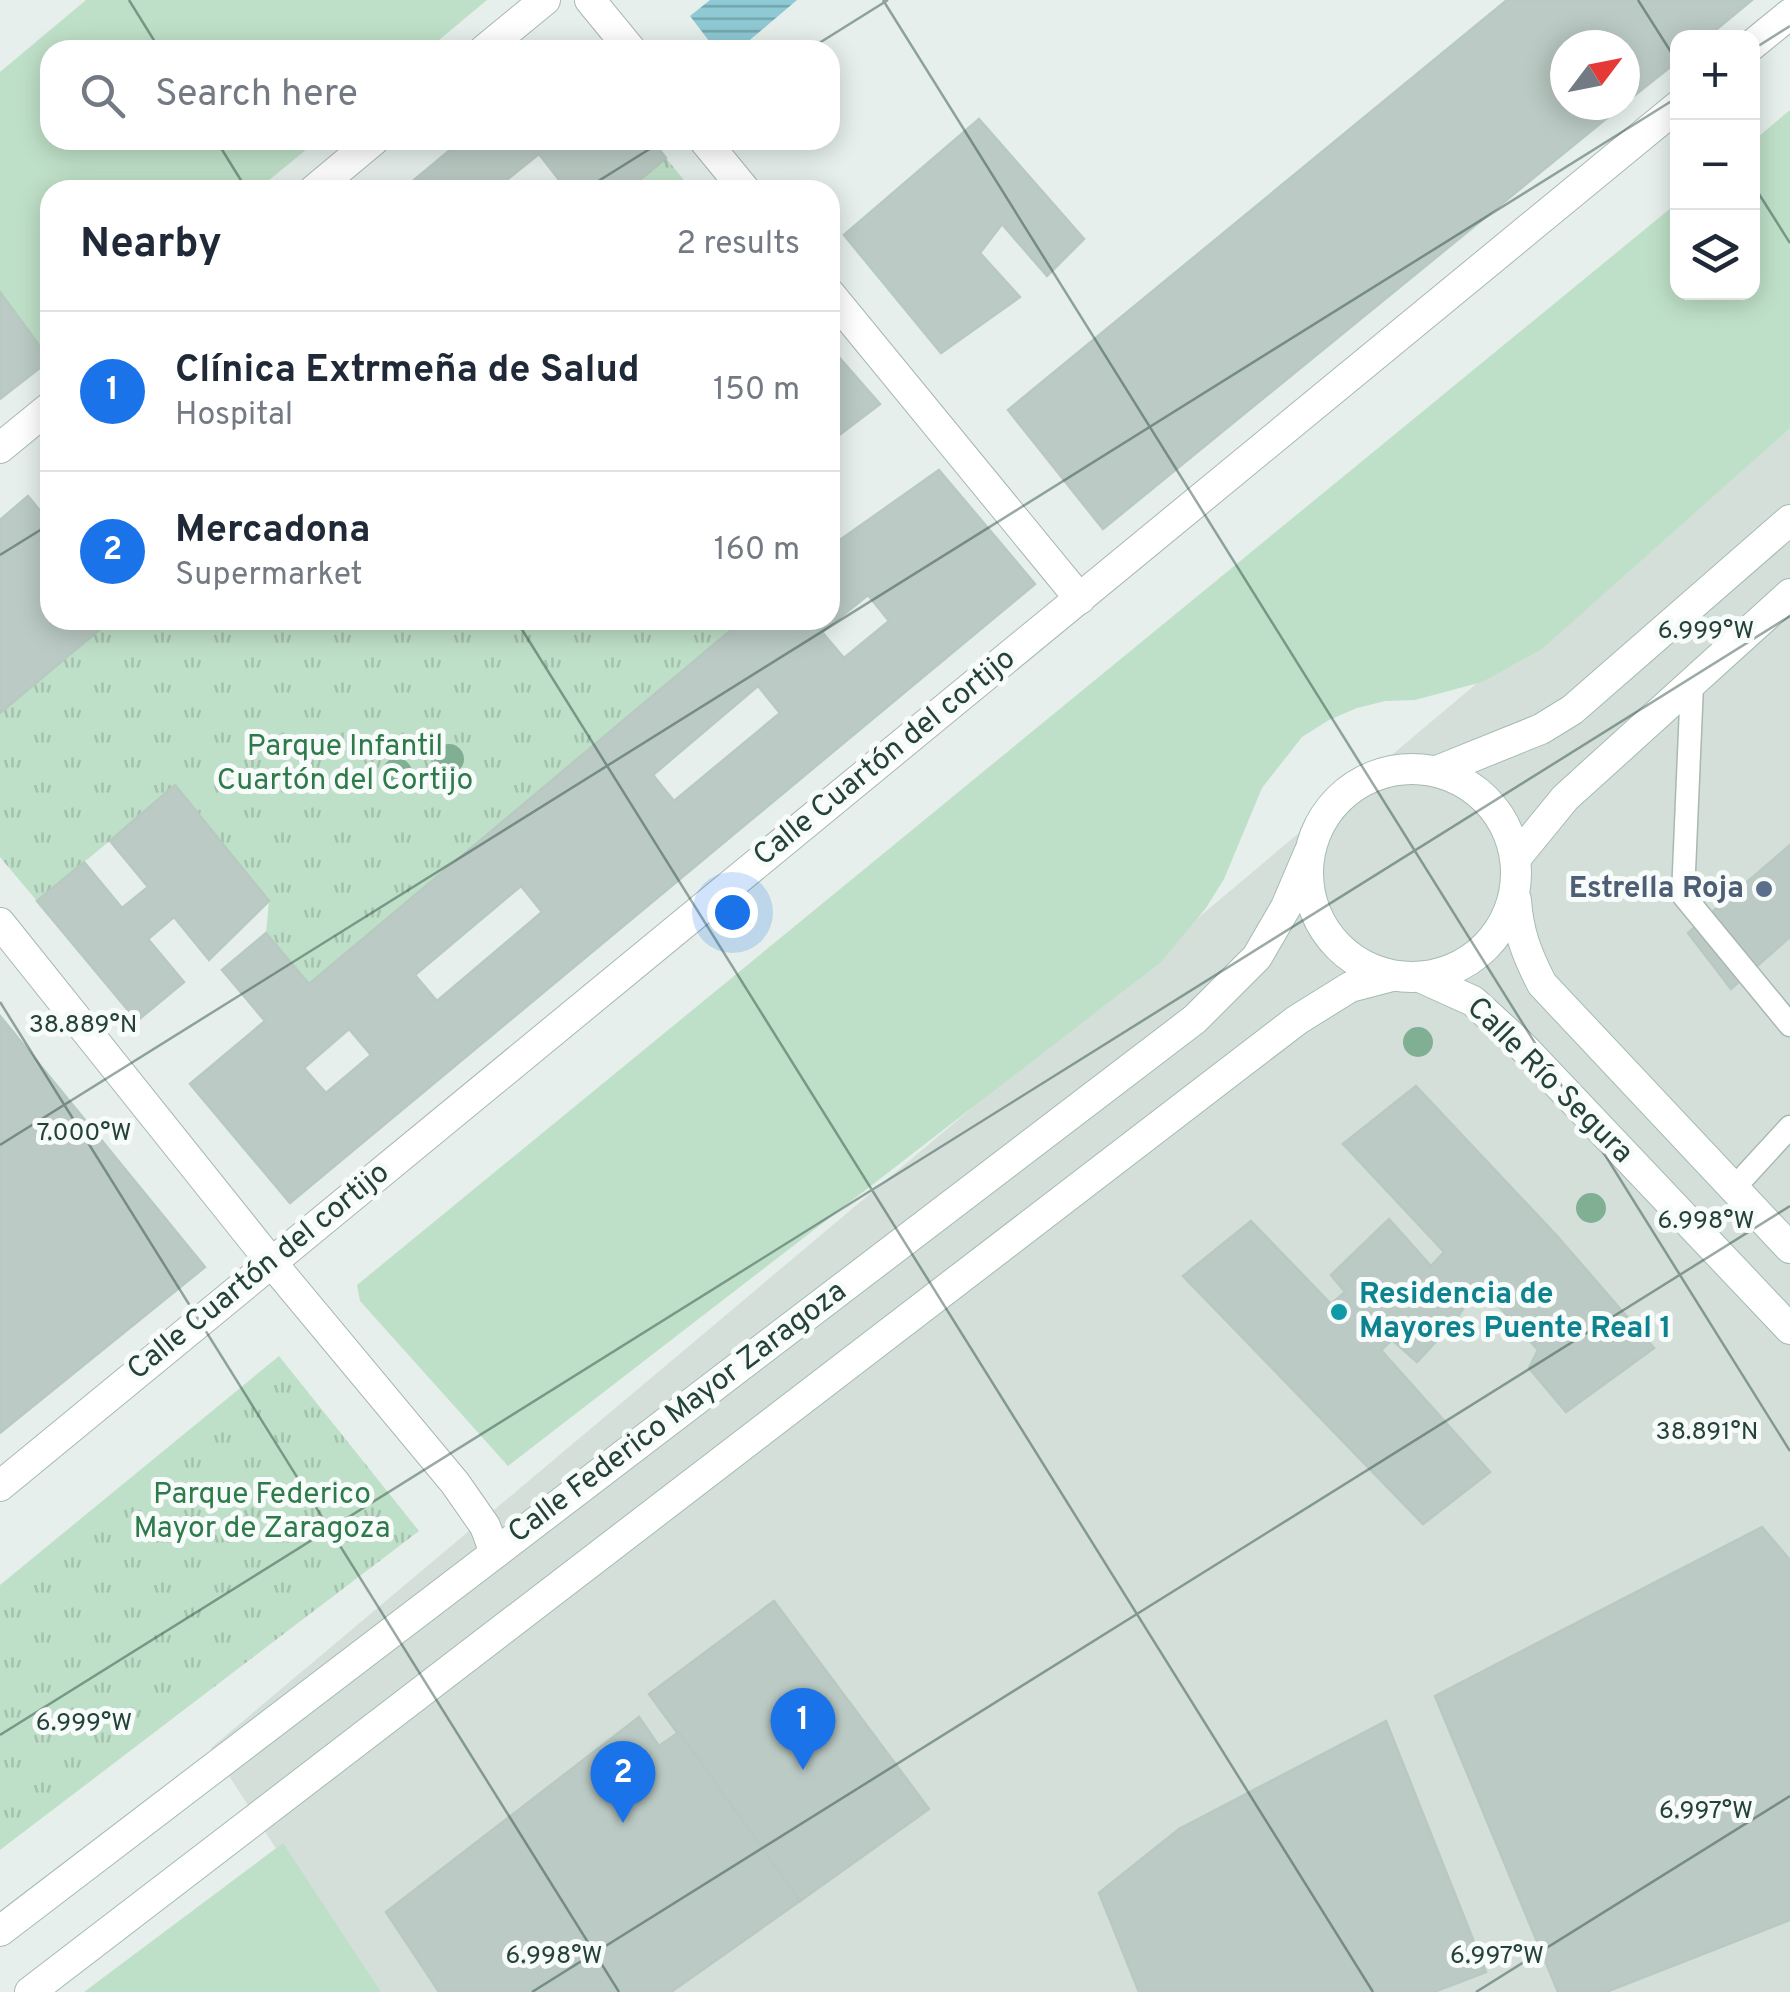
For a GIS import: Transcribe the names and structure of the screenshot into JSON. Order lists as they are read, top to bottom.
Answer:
{
  "streets": {
    "main road": ["Calle Cuartón del cortijo", "Calle Río Segura", "Calle Federico Mayor Zaragoza"]
  },
  "crossings": [
    ["Calle Río Segura", "Calle Federico Mayor Zaragoza"]
  ],
  "parks": ["Parque Infantil Cuartón del Cortijo", "Parque Federico Mayor de Zaragoza"],
  "places": ["Estrella Roja", "Residencia de Mayores Puente Real 1"],
  "north": "top right",
  "page": {
    "map_buttons": ["+", "−"],
    "search": "Search here",
    "heading": ["Nearby", "2 results"],
    "list": [
      {
        "mark": "1",
        "name": "Clínica Extrmeña de Salud",
        "note": "Hospital",
        "value": "150 m"
      },
      {
        "mark": "2",
        "name": "Mercadona",
        "note": "Supermarket",
        "value": "160 m"
      }
    ],
    "pins": ["1", "2"]
  },
  "coordinates": [
    "6.999°W",
    "38.889°N",
    "7.000°W",
    "6.998°W",
    "38.891°N",
    "6.997°W"
  ]
}
